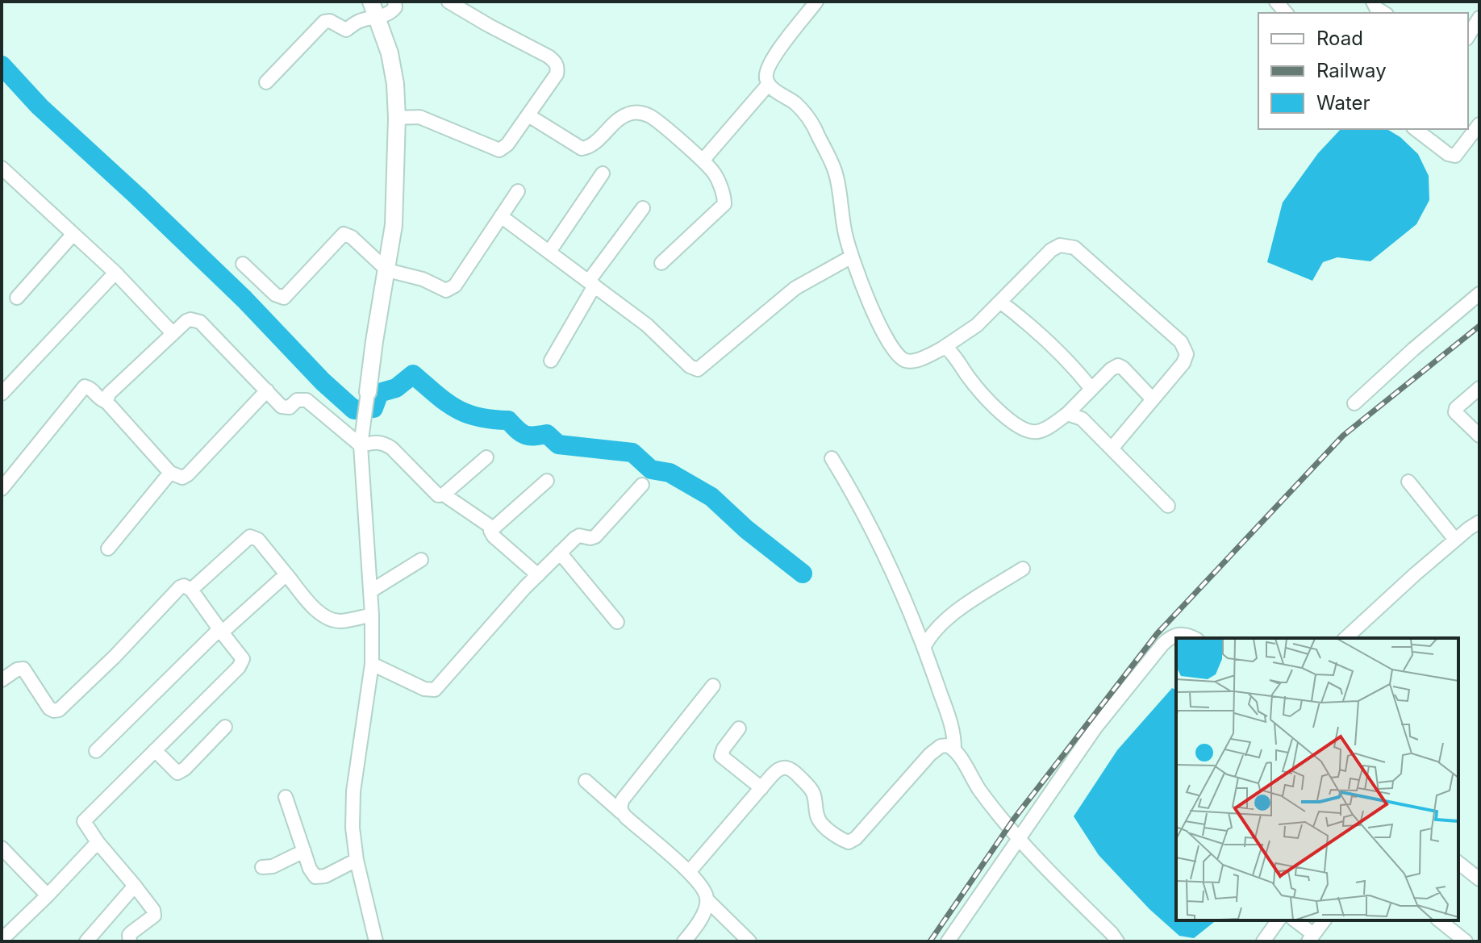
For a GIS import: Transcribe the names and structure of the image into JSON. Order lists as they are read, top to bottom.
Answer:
{
  "legend": ["Road", "Railway", "Water"]
}
